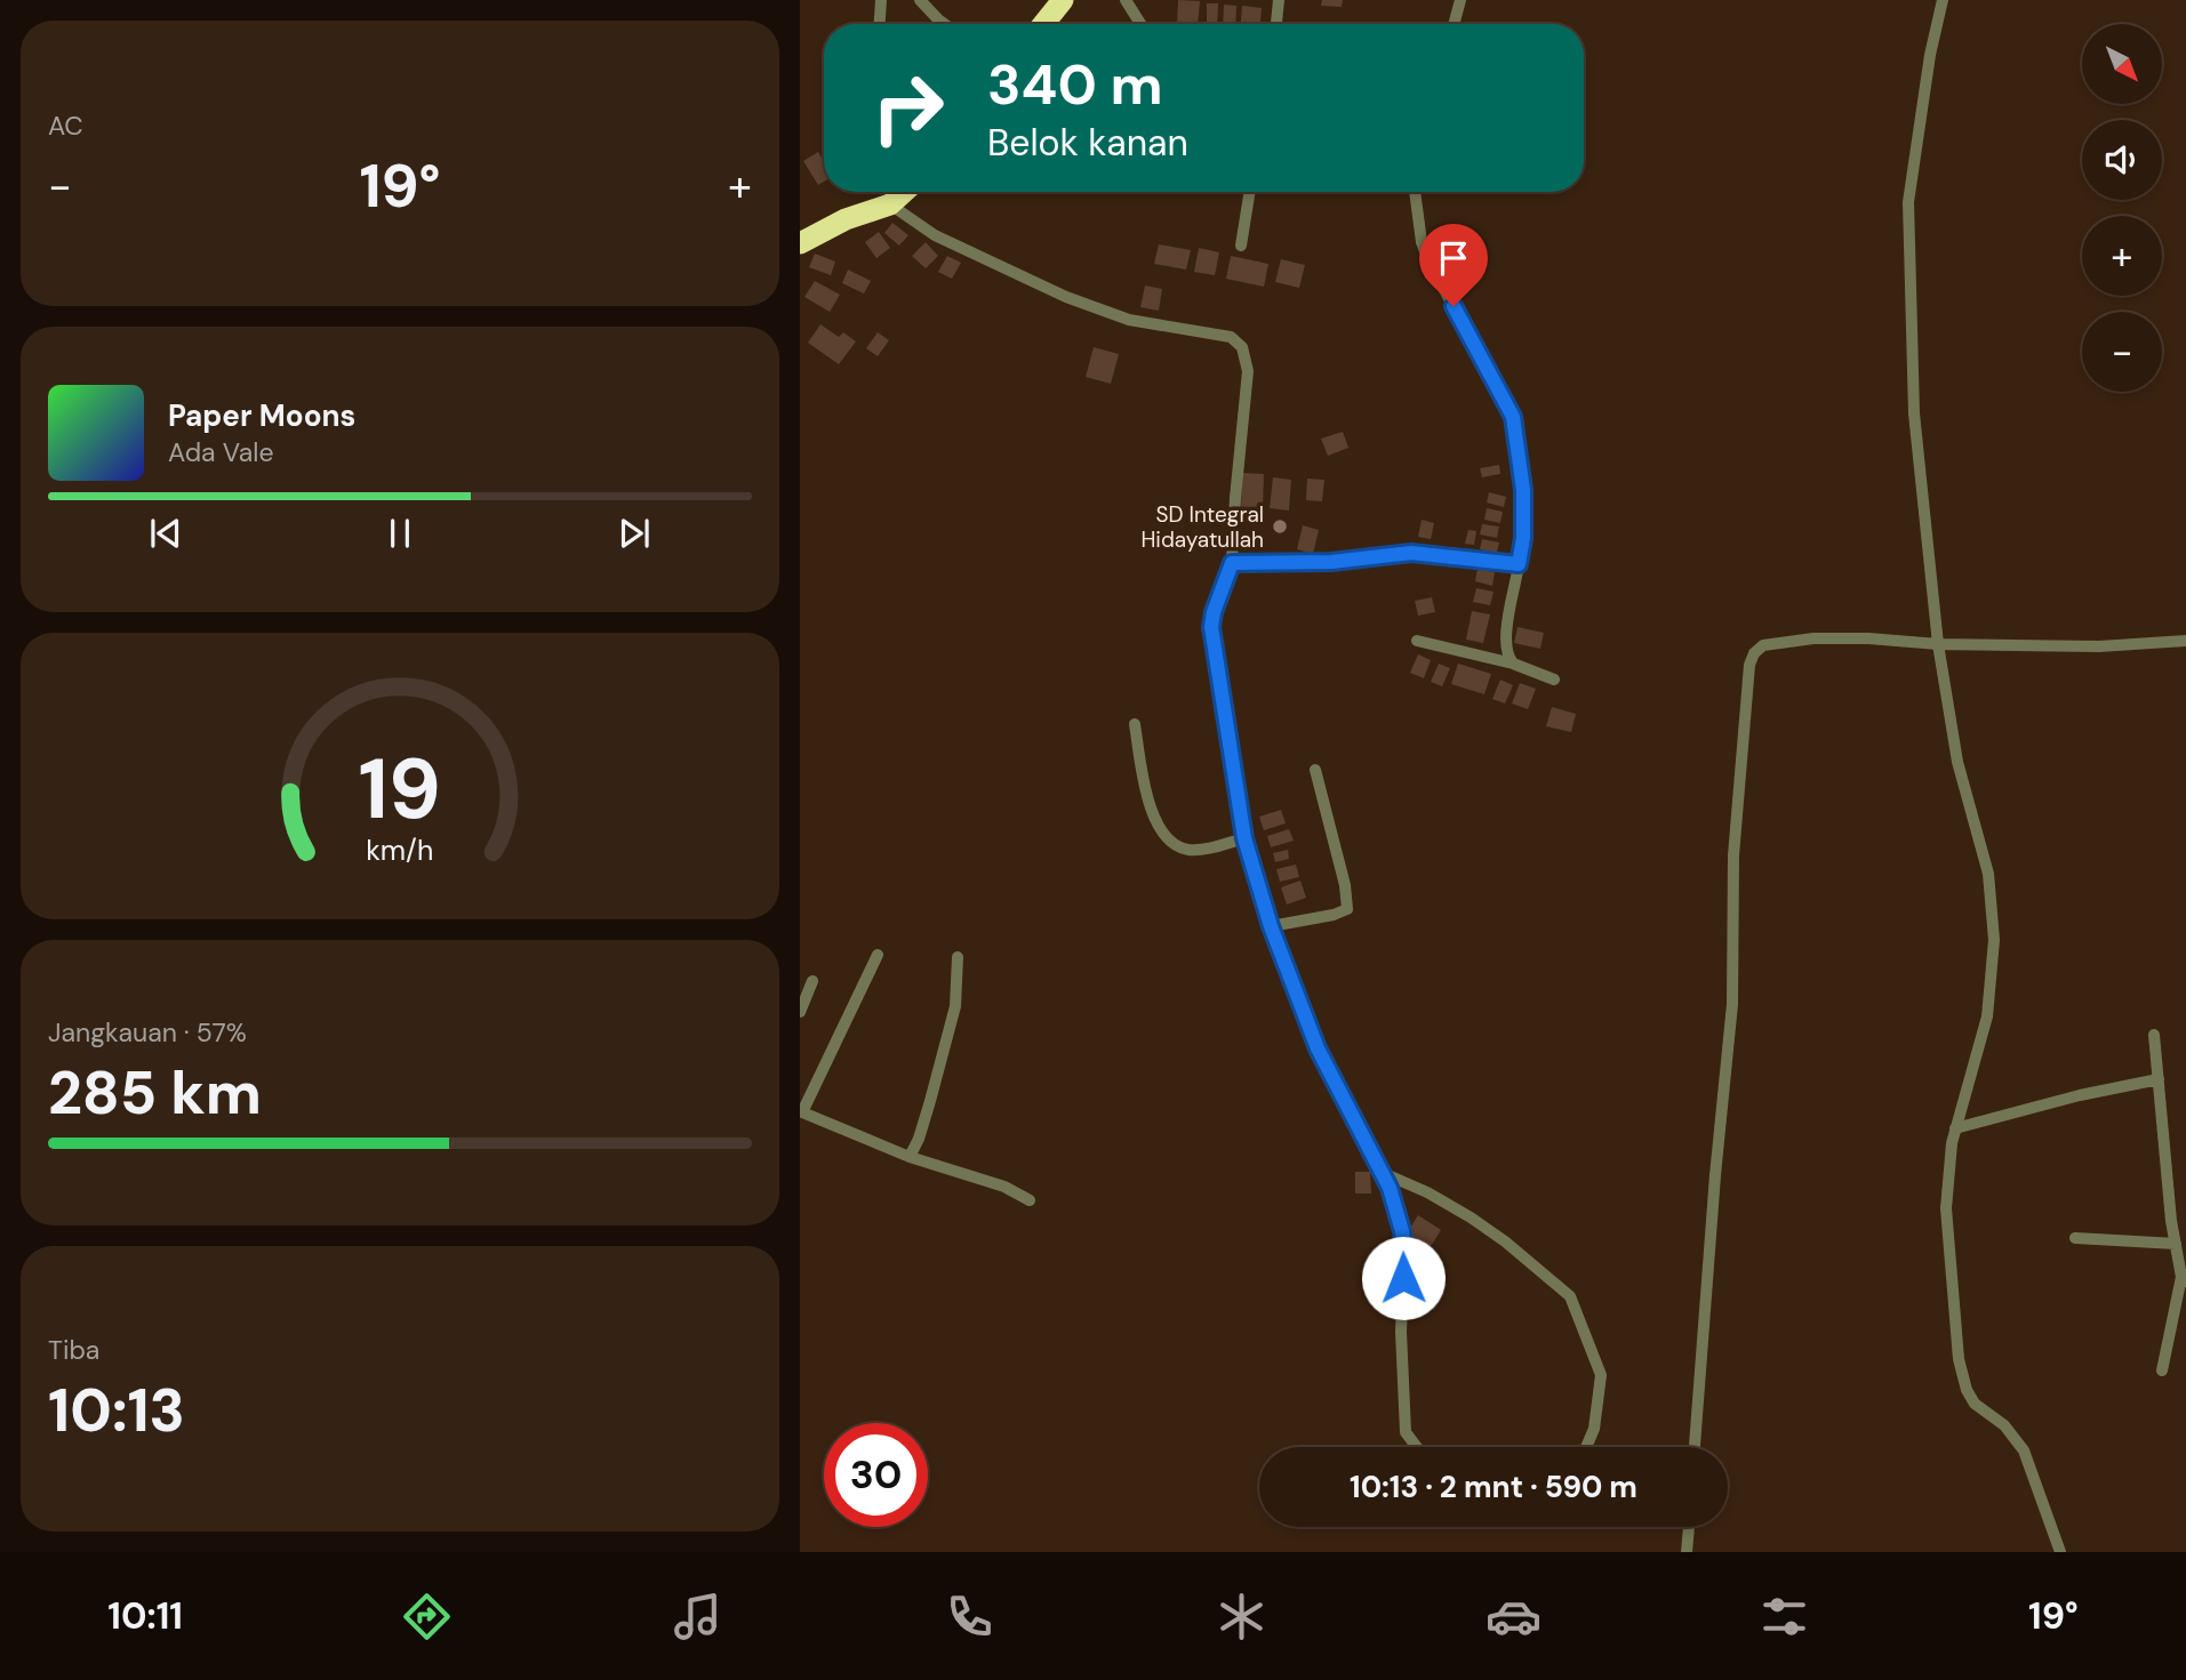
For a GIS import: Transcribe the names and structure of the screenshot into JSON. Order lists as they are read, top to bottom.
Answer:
{
  "places": ["SD Integral Hidayatullah"],
  "north": "bottom right",
  "page": {
    "tile": [
      "AC",
      ["Jangkauan · 57%", "285 km"],
      ["Tiba", "10:13"]
    ],
    "map_buttons": ["+", "−"],
    "turn": ["340 m", "Belok kanan"],
    "heat": ["−", "19°", "+"],
    "song": ["Paper Moons", "Ada Vale"],
    "limit": "30",
    "trip": "10:13 · 2 mnt · 590 m",
    "tabs": ["10:11", "19°"],
    "gauge": ["19", "km/h"]
  }
}
